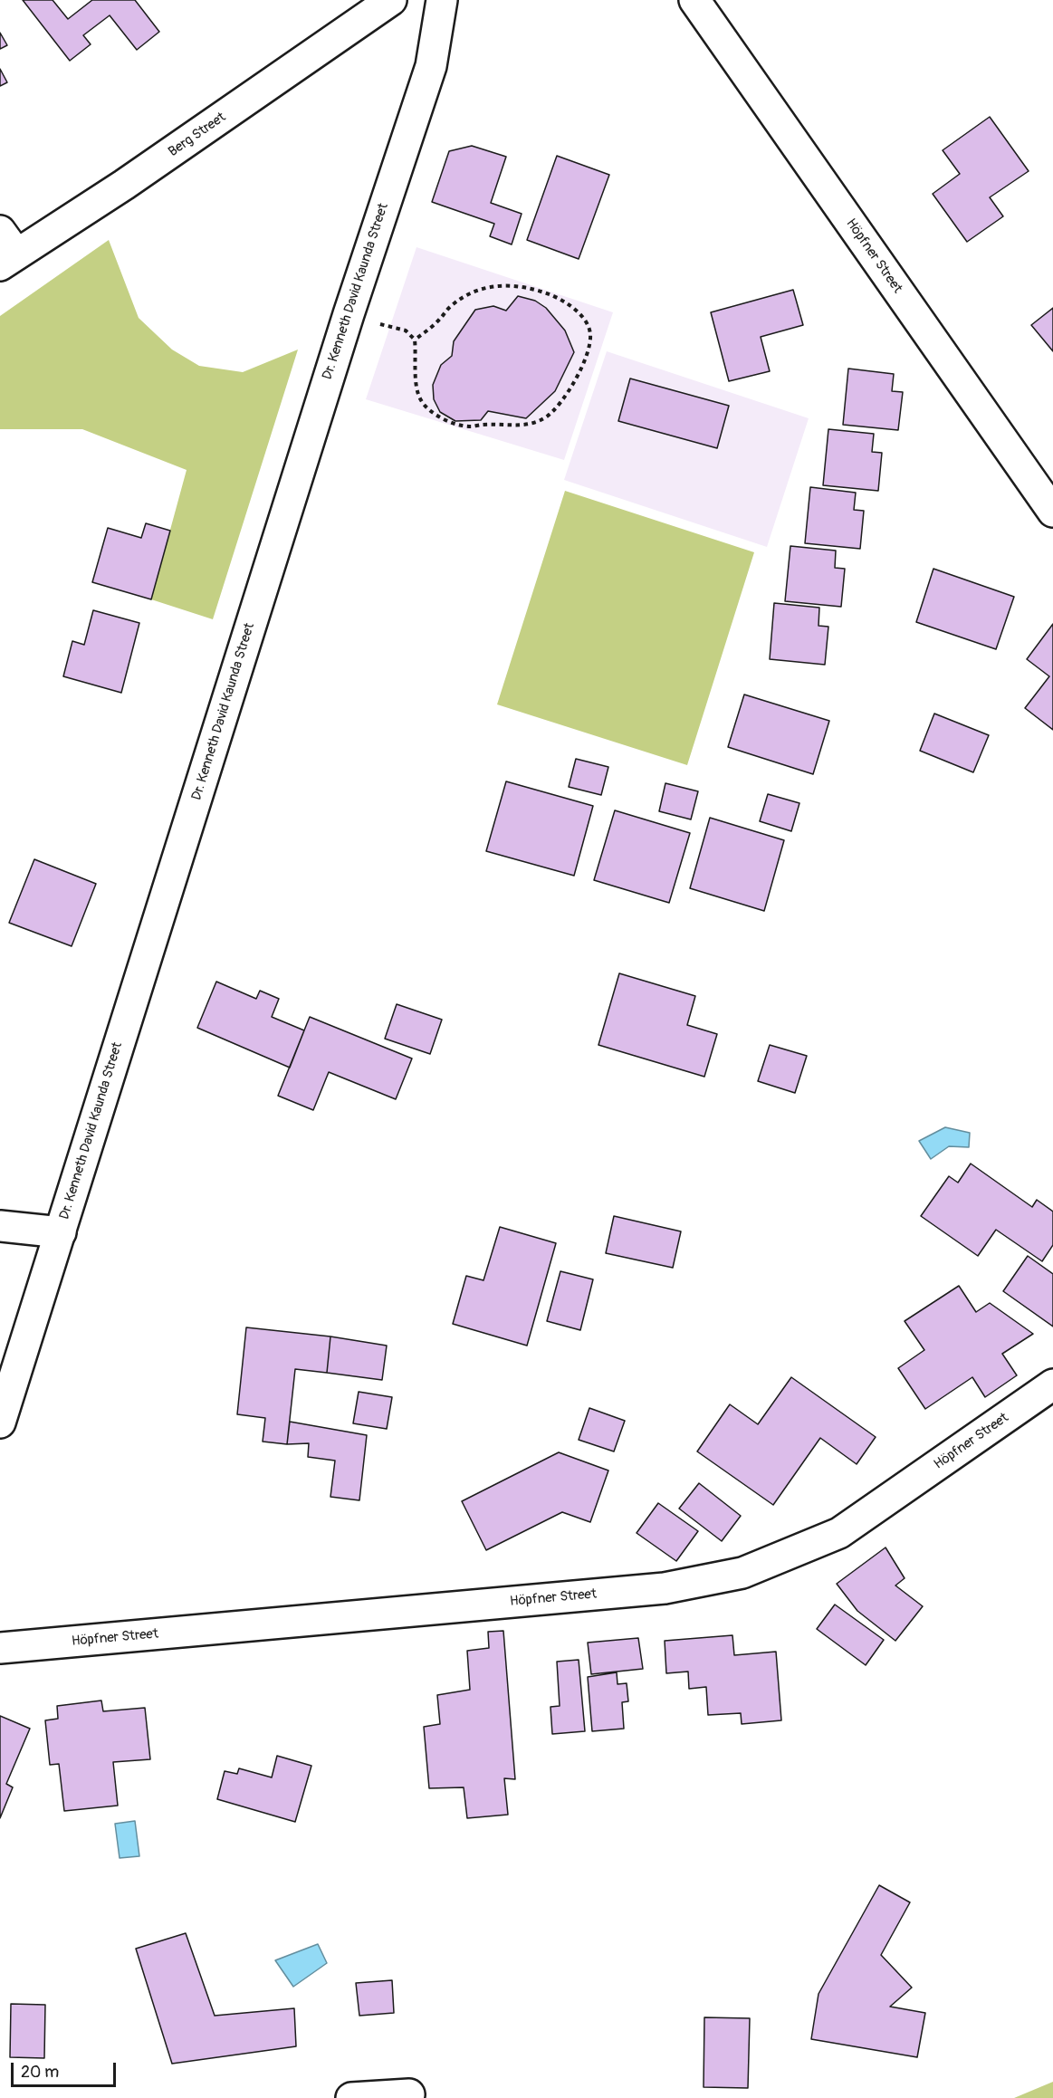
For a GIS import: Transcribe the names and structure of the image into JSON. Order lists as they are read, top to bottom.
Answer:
{
  "streets": {
    "street": ["Berg Street", "Höpfner Street", "Dr. Kenneth David Kaunda Street"]
  },
  "scale_bar": "20 m"
}
